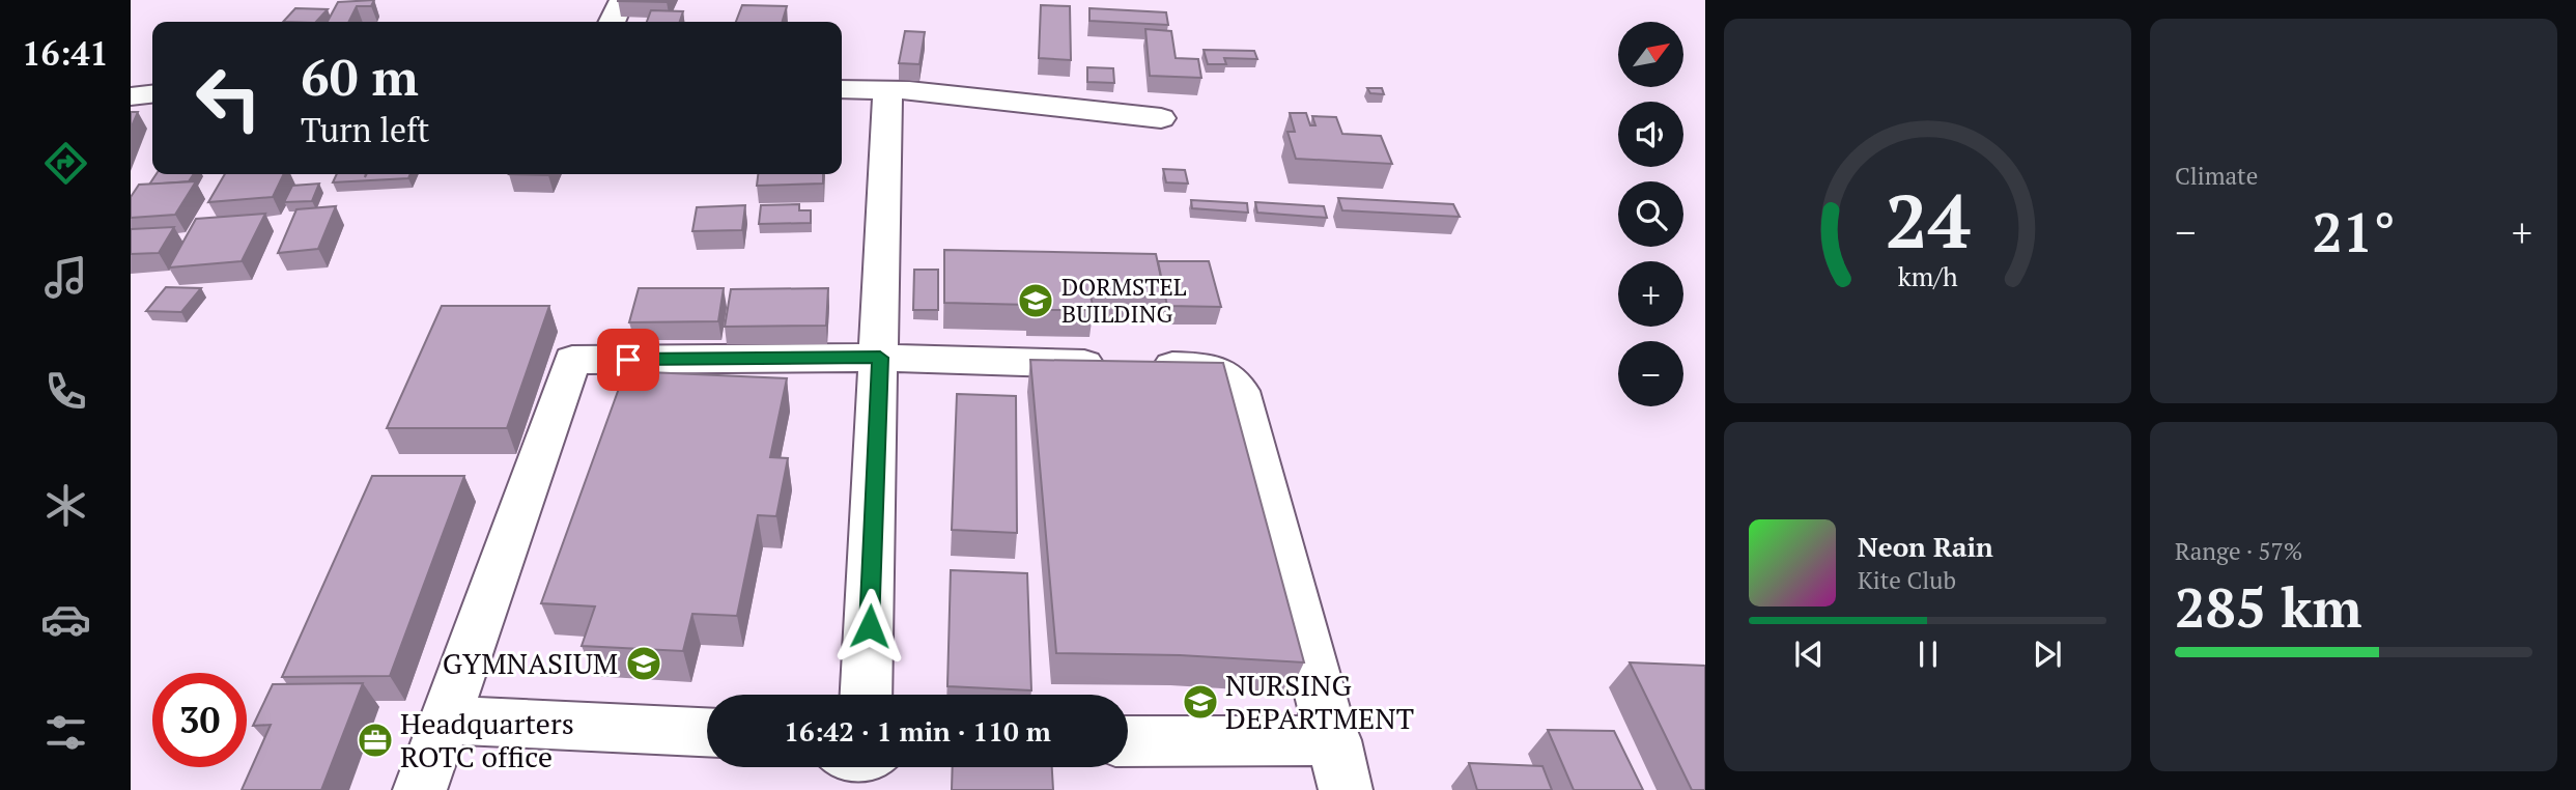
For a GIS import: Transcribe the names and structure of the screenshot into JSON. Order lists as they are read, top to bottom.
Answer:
{
  "places": {
    "school or university": ["DORMSTEL BUILDING", "GYMNASIUM", "NURSING DEPARTMENT"],
    "office": ["Headquarters ROTC office"]
  },
  "north": "top right",
  "page": {
    "tabs": "16:41",
    "tile": [
      "Climate",
      ["Range · 57%", "285 km"]
    ],
    "map_buttons": ["+", "−"],
    "turn": ["60 m", "Turn left"],
    "heat": ["−", "21°", "+"],
    "song": ["Neon Rain", "Kite Club"],
    "limit": "30",
    "trip": "16:42 · 1 min · 110 m",
    "gauge": ["24", "km/h"]
  }
}
